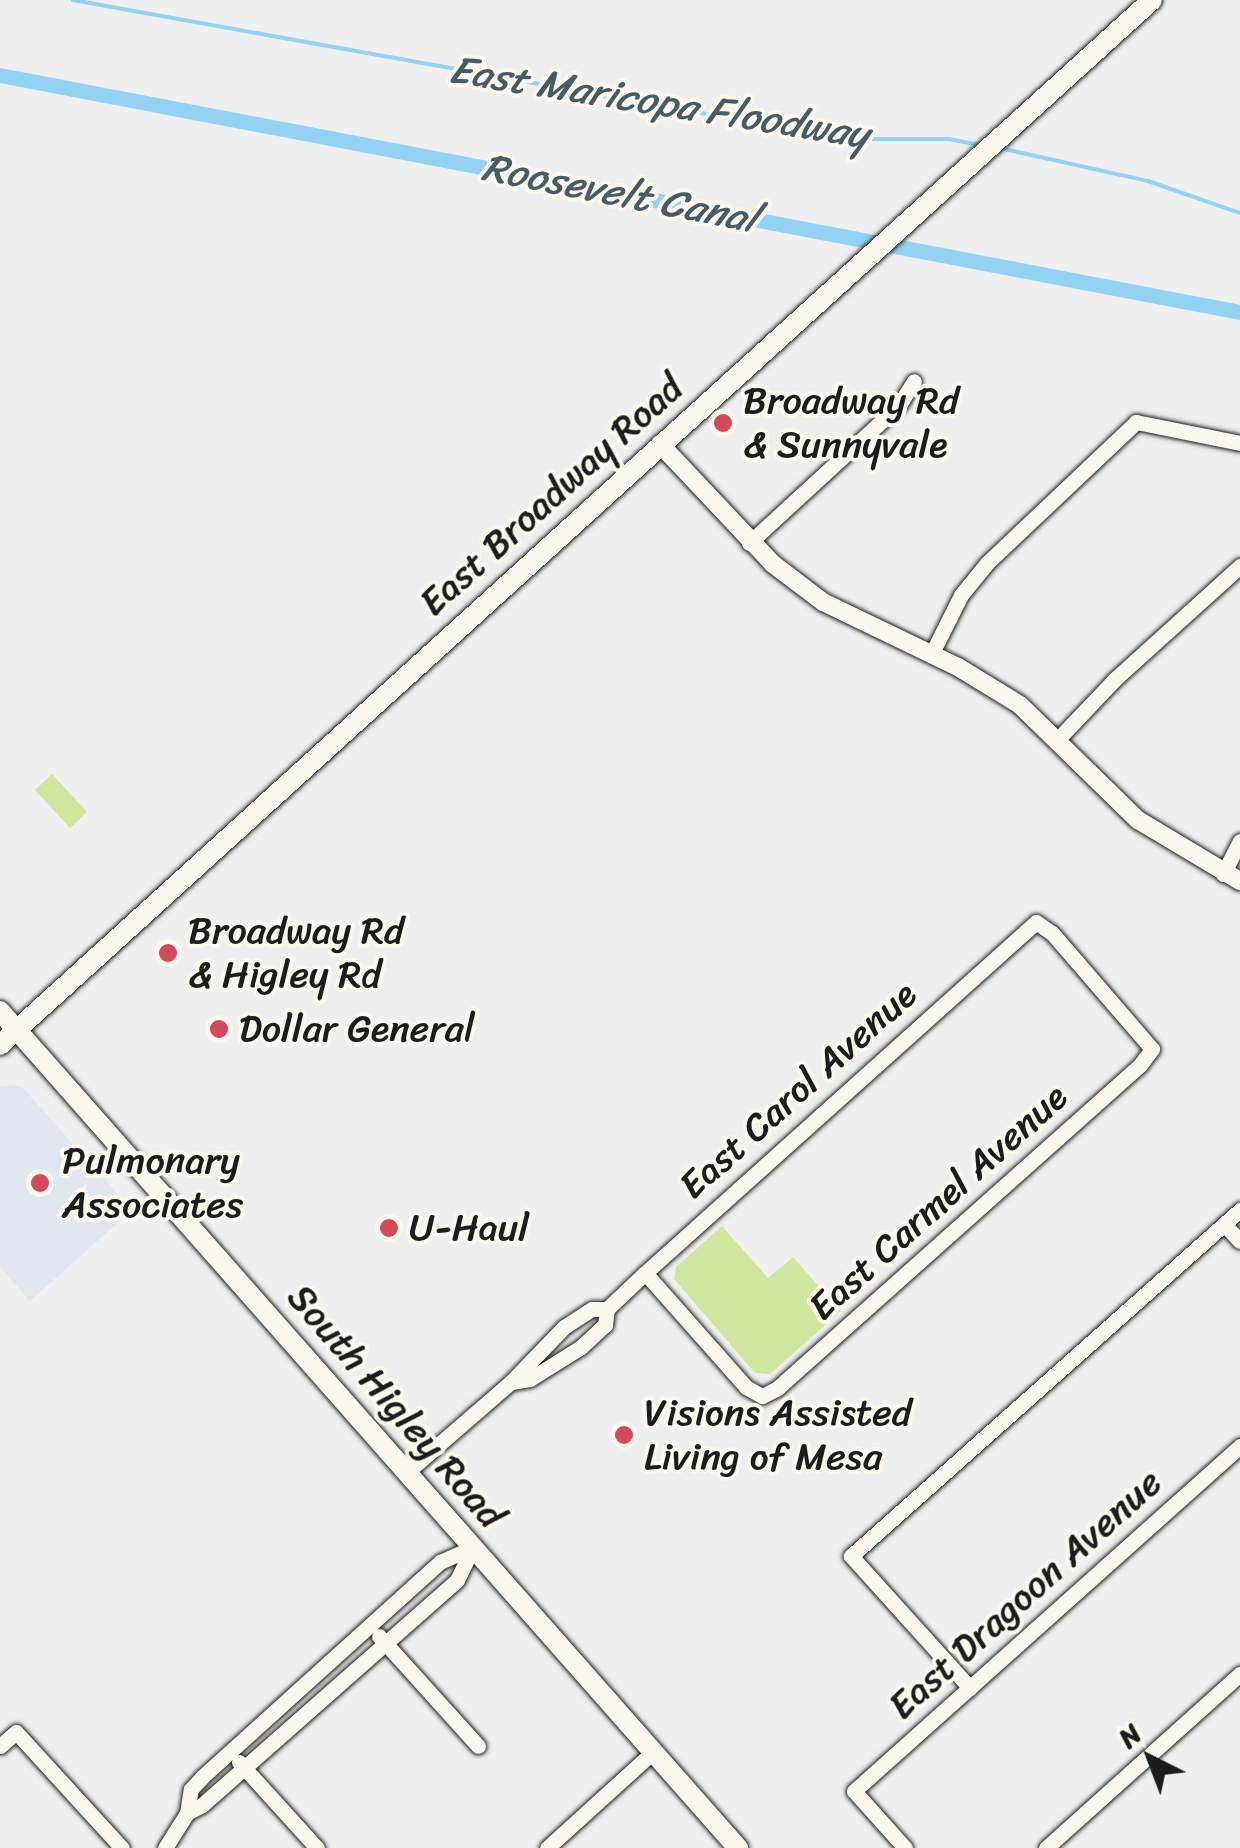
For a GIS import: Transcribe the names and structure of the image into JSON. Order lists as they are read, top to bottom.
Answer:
{
  "streets": {
    "main road": ["East Broadway Road", "South Higley Road"],
    "street": ["East Carol Avenue", "East Carmel Avenue", "East Dragoon Avenue"]
  },
  "crossings": [
    ["East Broadway Road", "South Higley Road"],
    ["East Carol Avenue", "East Carmel Avenue"],
    ["East Carol Avenue", "South Higley Road"]
  ],
  "water": ["East Maricopa Floodway", "Roosevelt Canal"],
  "places": [
    "Broadway Rd & Sunnyvale",
    "Broadway Rd & Higley Rd",
    "Dollar General",
    "Pulmonary Associates",
    "U-Haul",
    "Visions Assisted Living of Mesa"
  ],
  "north": "top left"
}
